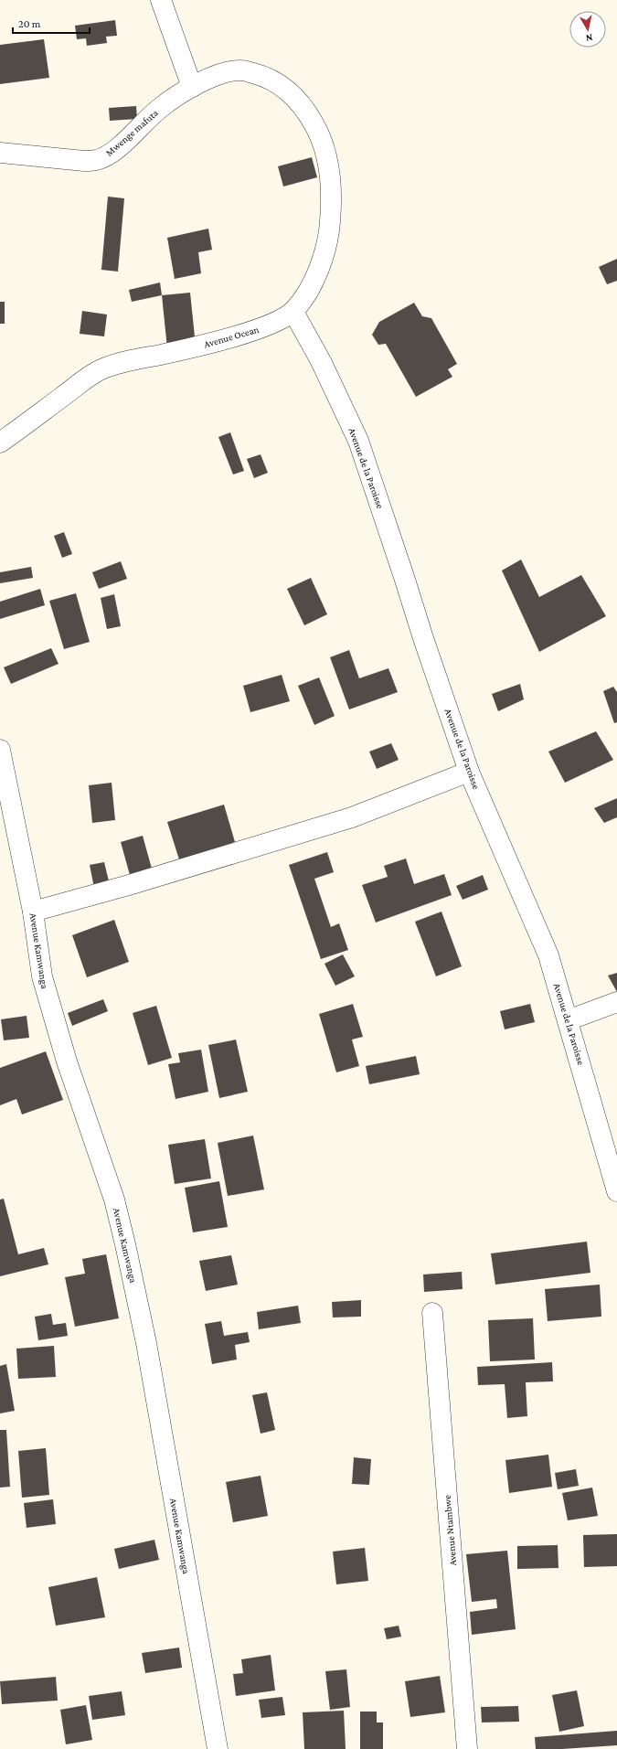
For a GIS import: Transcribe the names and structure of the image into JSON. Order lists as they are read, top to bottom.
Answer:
{
  "streets": {
    "street": [
      "Mwenge mafuta",
      "Avenue Ocean",
      "Avenue de la Paroisse",
      "Avenue Kamwanga",
      "Avenue Ntambwe"
    ]
  },
  "crossings": [
    ["Mwenge mafuta", "Avenue Ocean"],
    ["Avenue Ocean", "Avenue de la Paroisse"]
  ],
  "scale_bar": "20 m",
  "north": "bottom"
}
